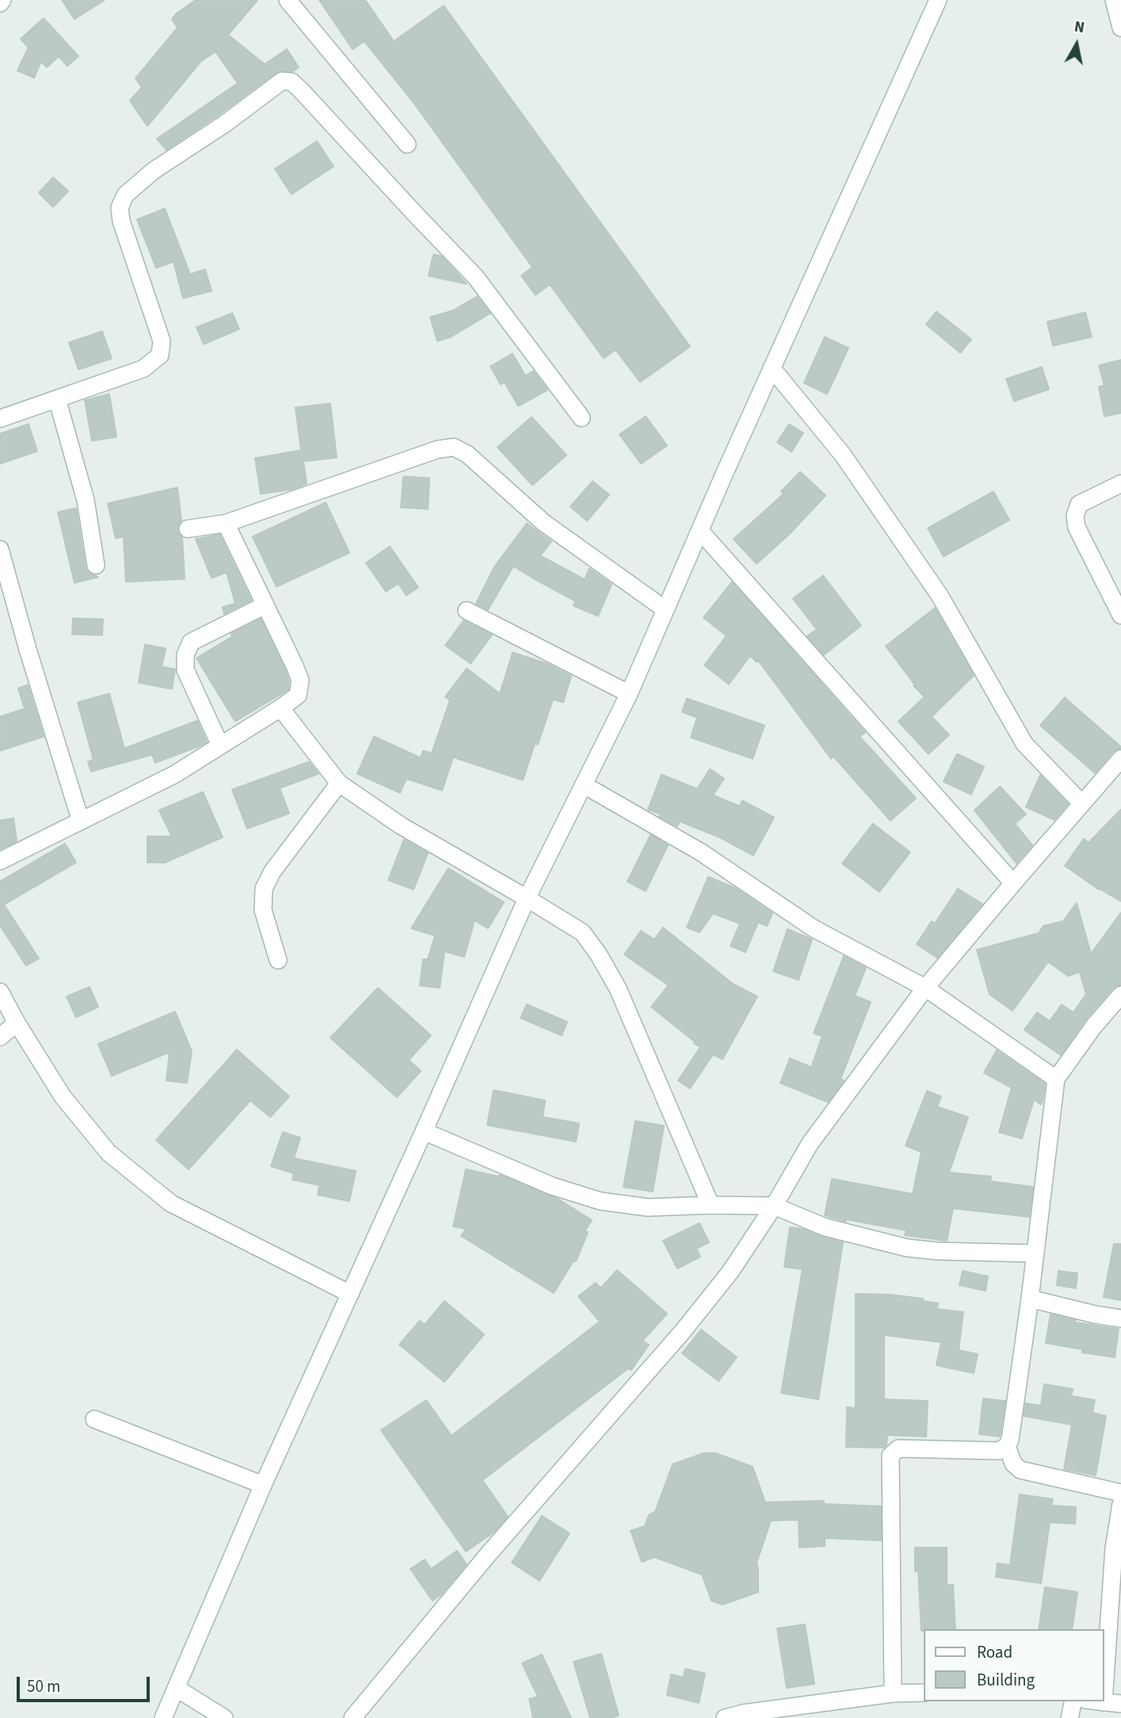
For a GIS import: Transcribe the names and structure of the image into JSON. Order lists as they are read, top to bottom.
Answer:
{
  "legend": ["Road", "Building"],
  "scale_bar": "50 m",
  "north": "top"
}
